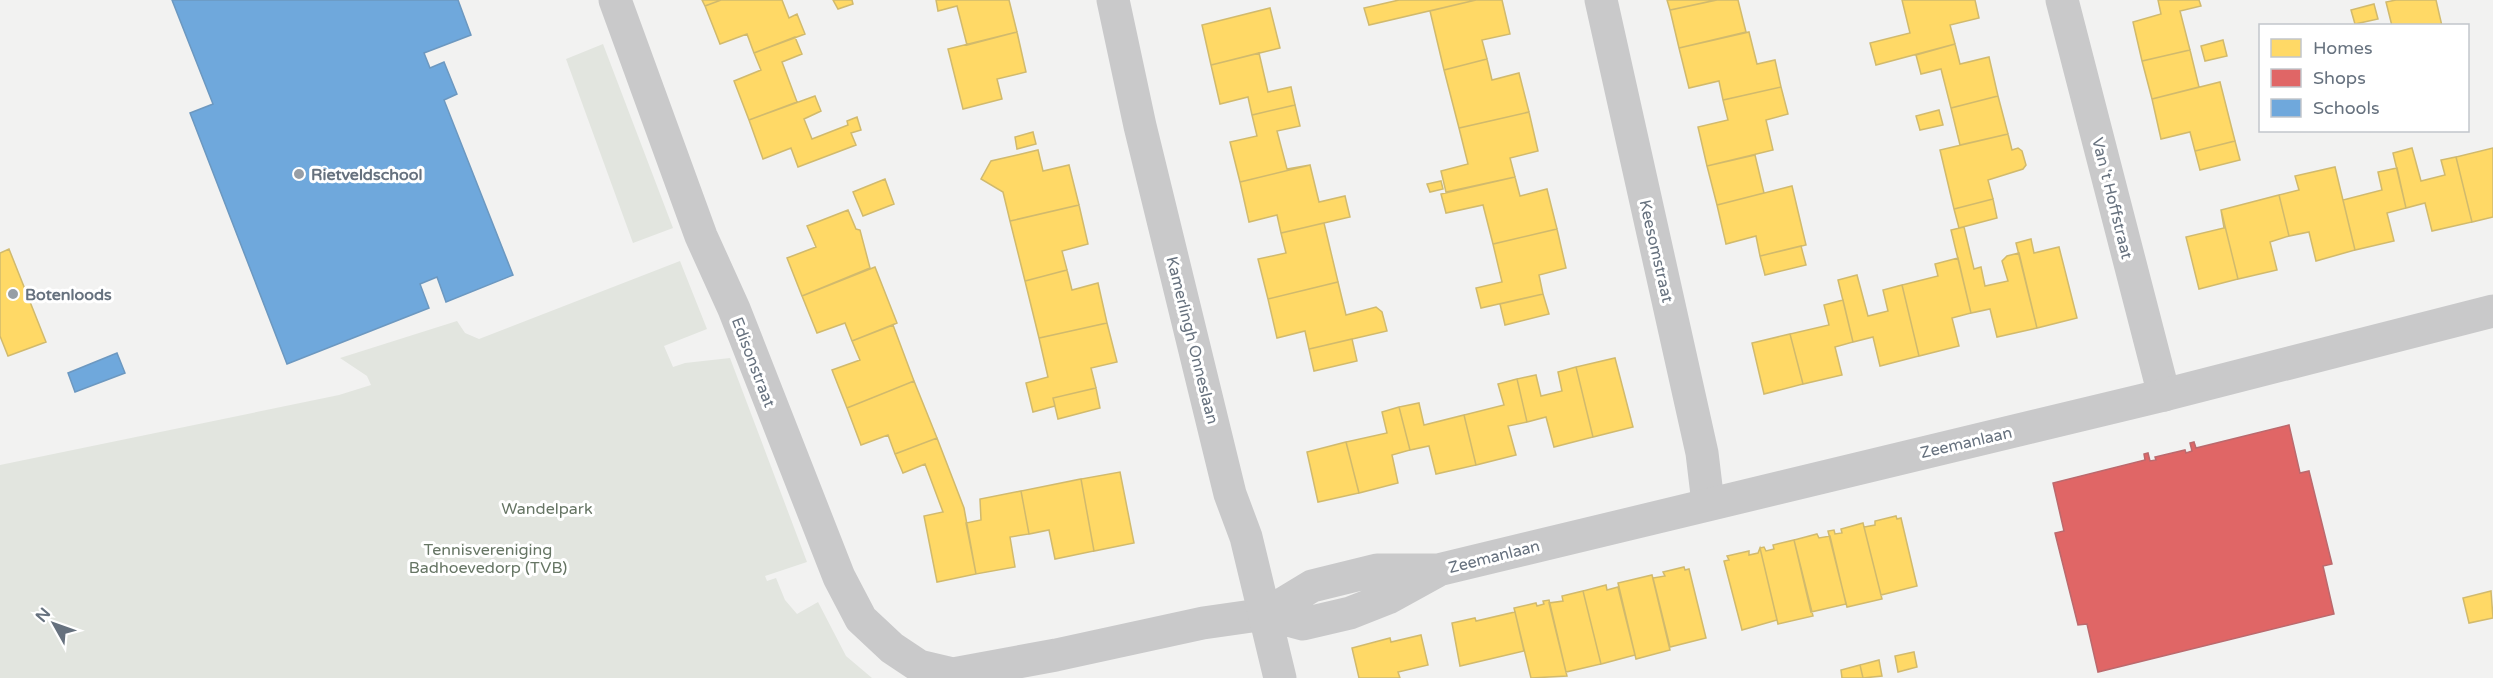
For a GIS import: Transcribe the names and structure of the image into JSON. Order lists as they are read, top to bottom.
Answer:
{
  "streets": {
    "street": [
      "Van 't Hoffstraat",
      "Keesomstraat",
      "Kamerlingh Onneslaan",
      "Edisonstraat",
      "Zeemanlaan"
    ]
  },
  "crossings": [
    ["Van 't Hoffstraat", "Zeemanlaan"],
    ["Keesomstraat", "Zeemanlaan"],
    ["Kamerlingh Onneslaan", "Zeemanlaan"],
    ["Edisonstraat", "Zeemanlaan"]
  ],
  "parks": ["Wandelpark", "Tennisvereniging Badhoevedorp (TVB)"],
  "places": ["Rietveldschool", "Botenloods"],
  "legend": ["Homes", "Shops", "Schools"],
  "north": "top left"
}
